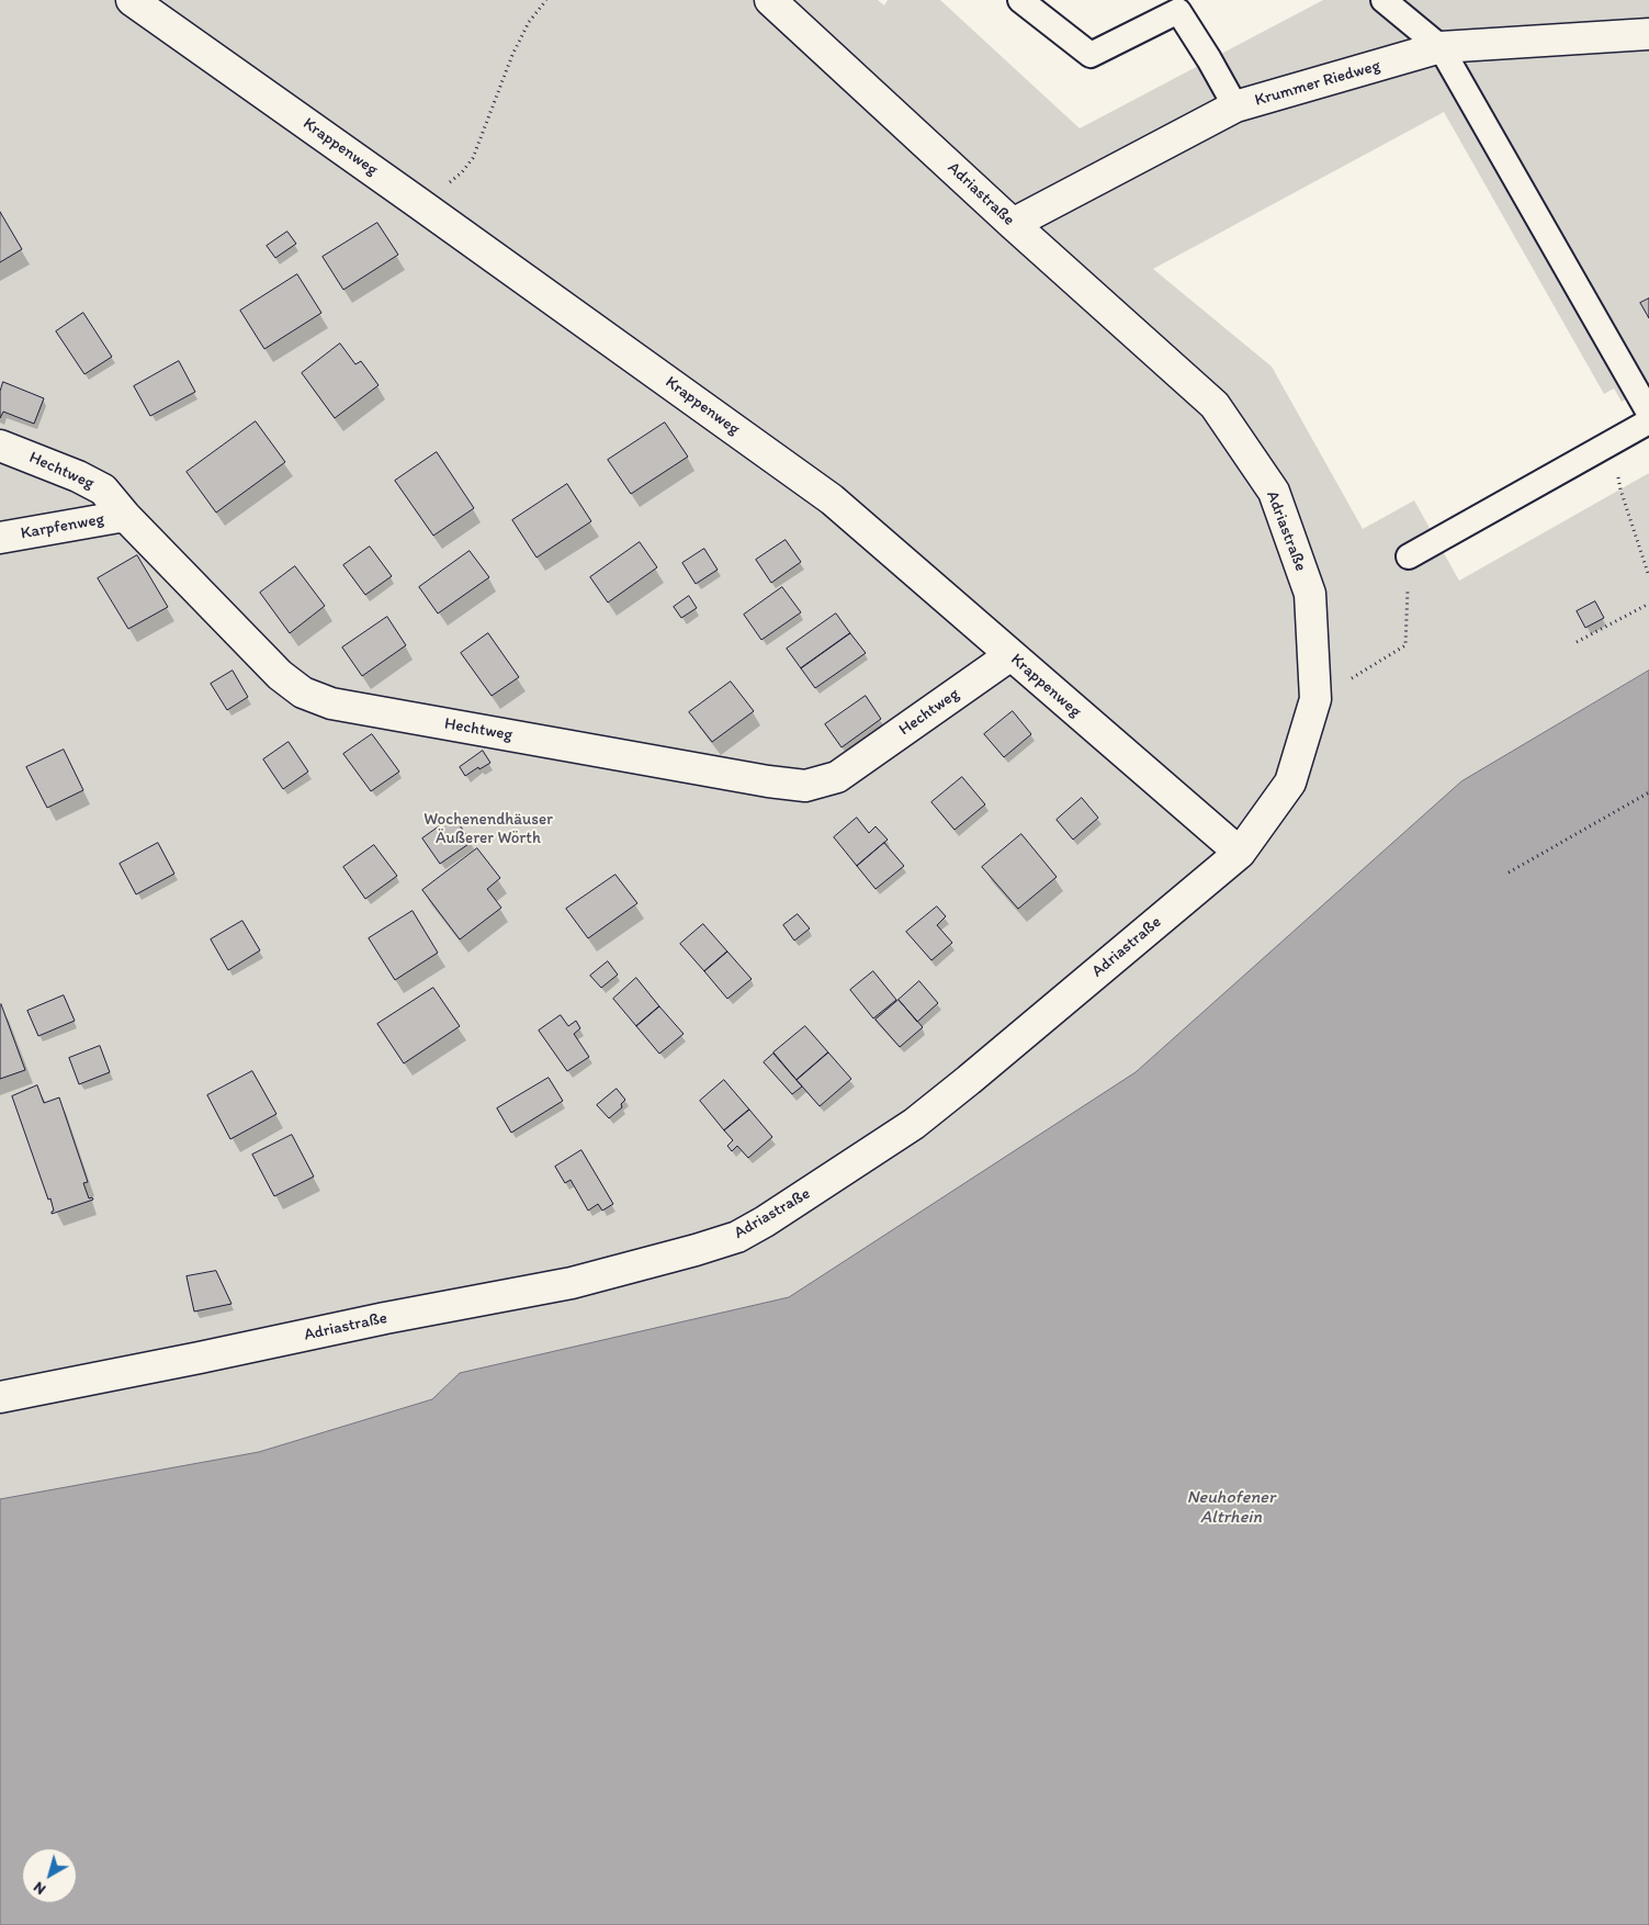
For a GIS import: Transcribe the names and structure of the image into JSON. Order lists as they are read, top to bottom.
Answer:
{
  "streets": {
    "street": [
      "Krummer Riedweg",
      "Krappenweg",
      "Adriastraße",
      "Hechtweg",
      "Karpfenweg"
    ]
  },
  "crossings": [
    ["Krummer Riedweg", "Adriastraße"],
    ["Krappenweg", "Adriastraße"],
    ["Krappenweg", "Hechtweg"],
    ["Hechtweg", "Karpfenweg"]
  ],
  "water": ["Neuhofener Altrhein"],
  "parks": ["Wochenendhäuser Äußerer Wörth"],
  "north": "bottom left"
}
